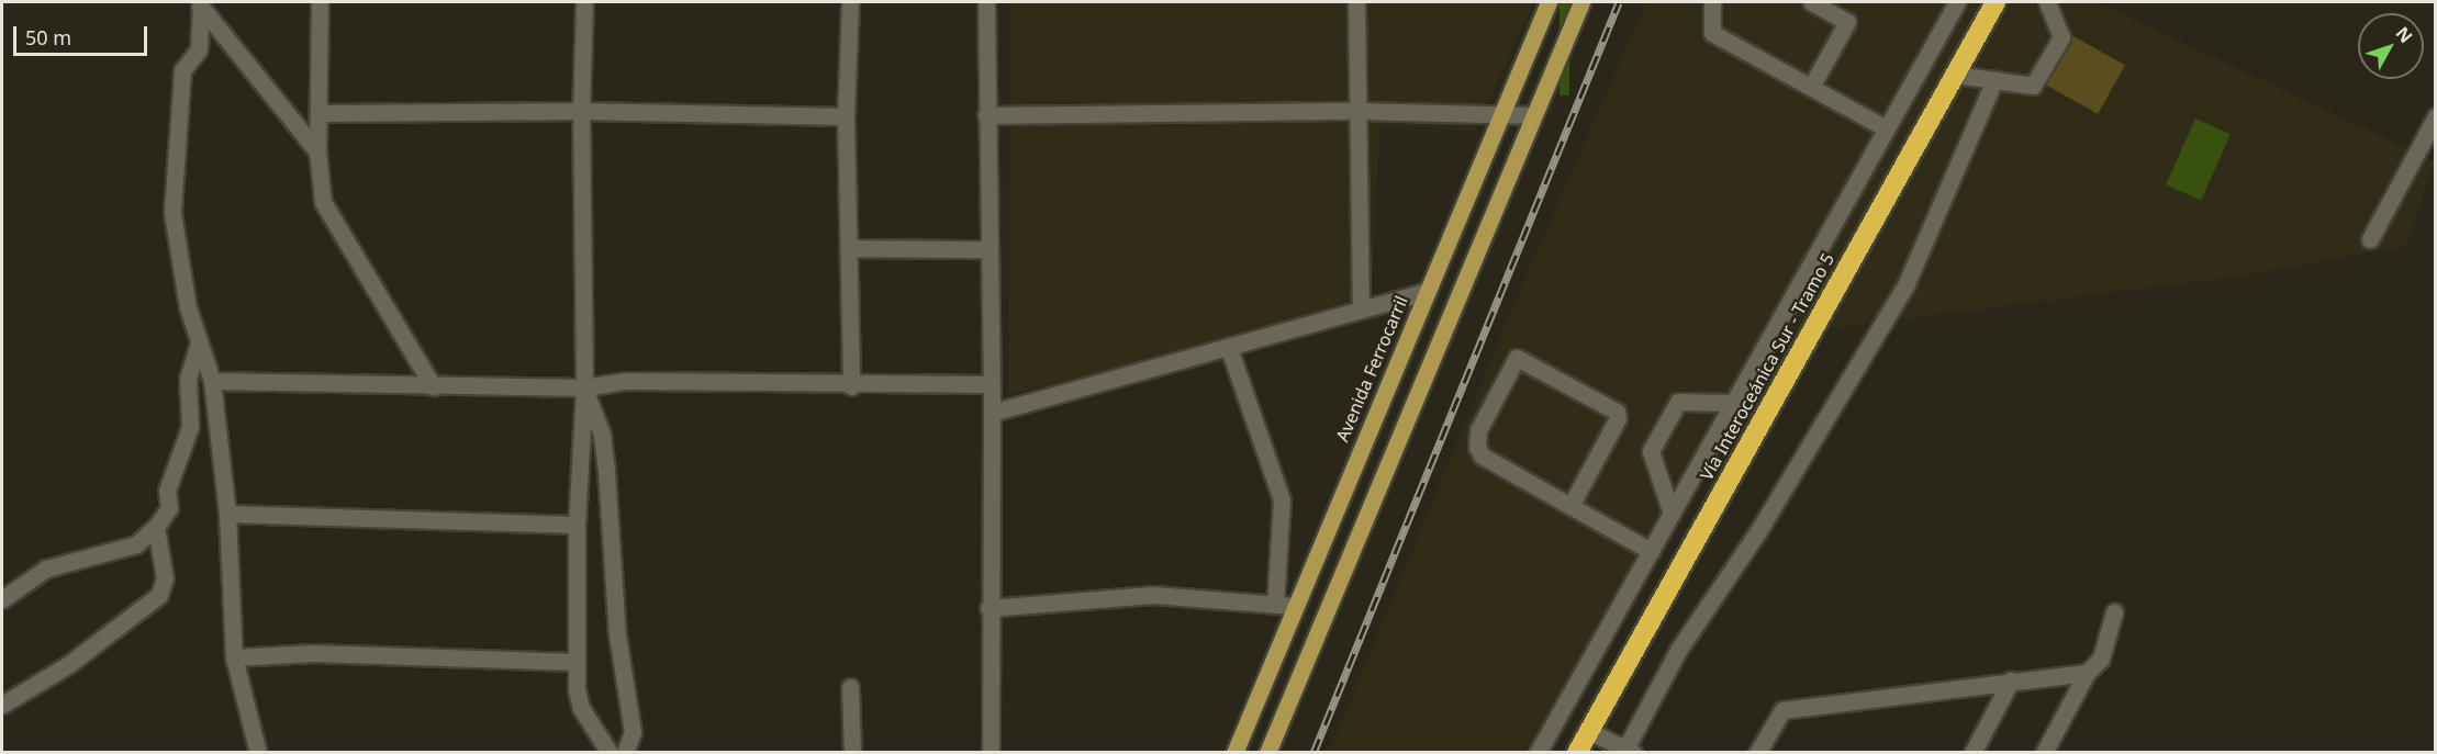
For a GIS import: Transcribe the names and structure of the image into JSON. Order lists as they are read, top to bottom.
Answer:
{
  "streets": {
    "highway": ["Vía Interoceánica Sur - Tramo 5"],
    "main road": ["Avenida Ferrocarril"]
  },
  "scale_bar": "50 m",
  "north": "top right"
}
